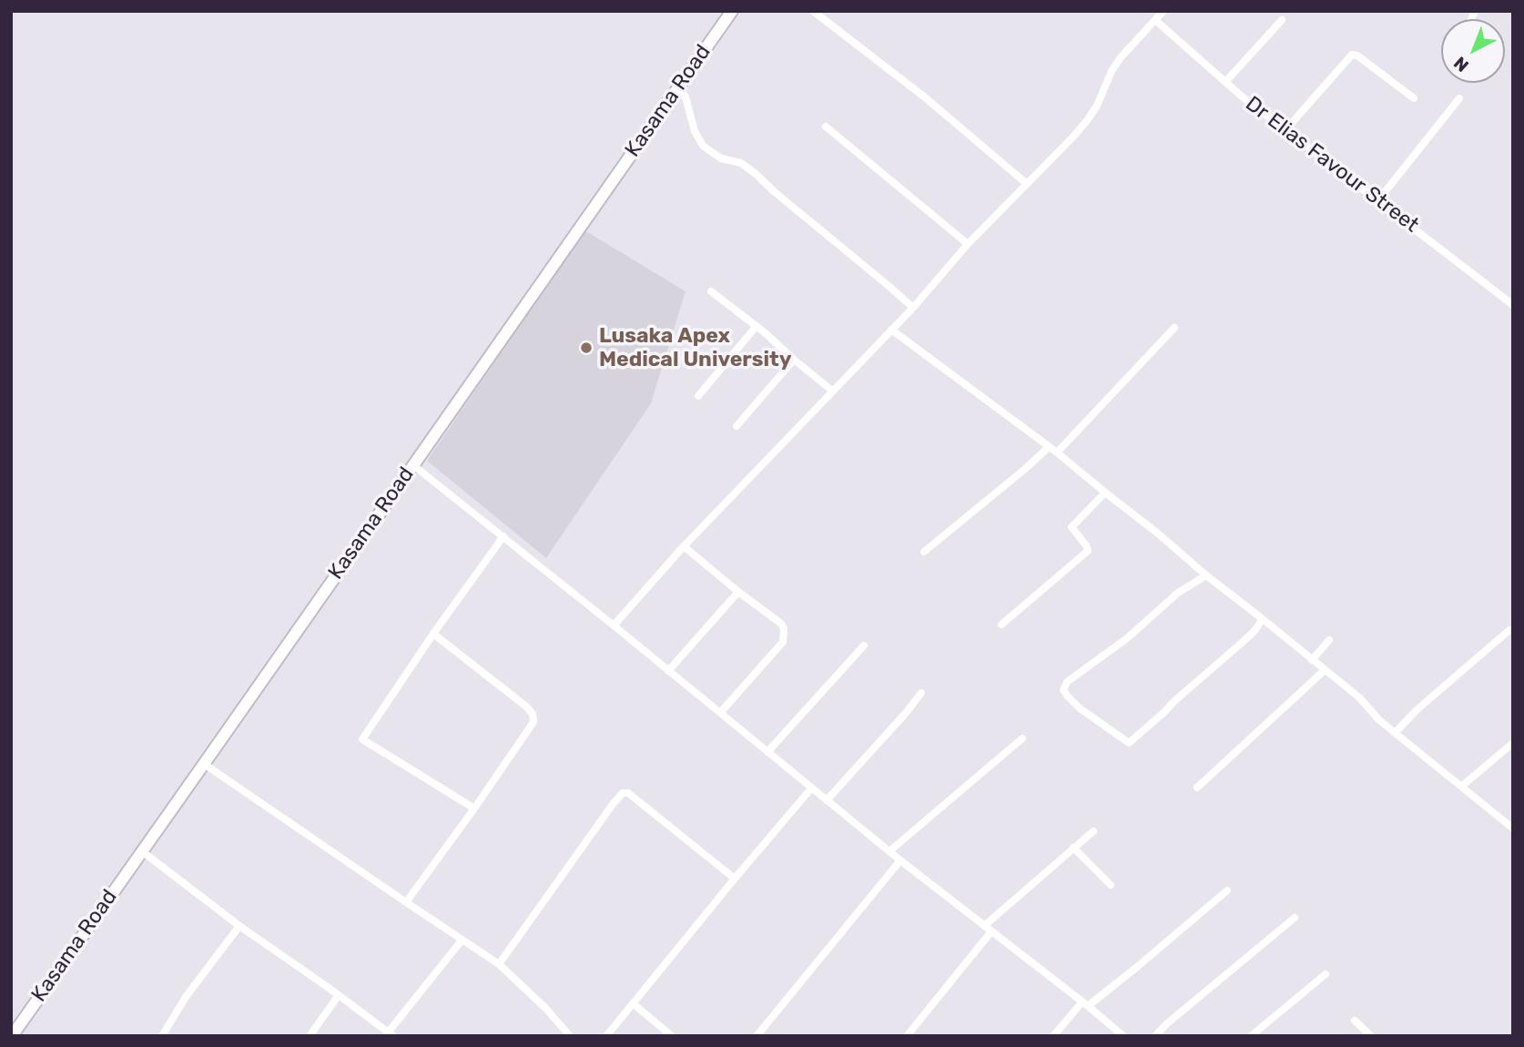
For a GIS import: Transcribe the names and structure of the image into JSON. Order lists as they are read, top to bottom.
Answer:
{
  "streets": {
    "street": ["Kasama Road", "Dr Elias Favour Street"]
  },
  "places": ["Lusaka Apex Medical University"],
  "north": "bottom left"
}
